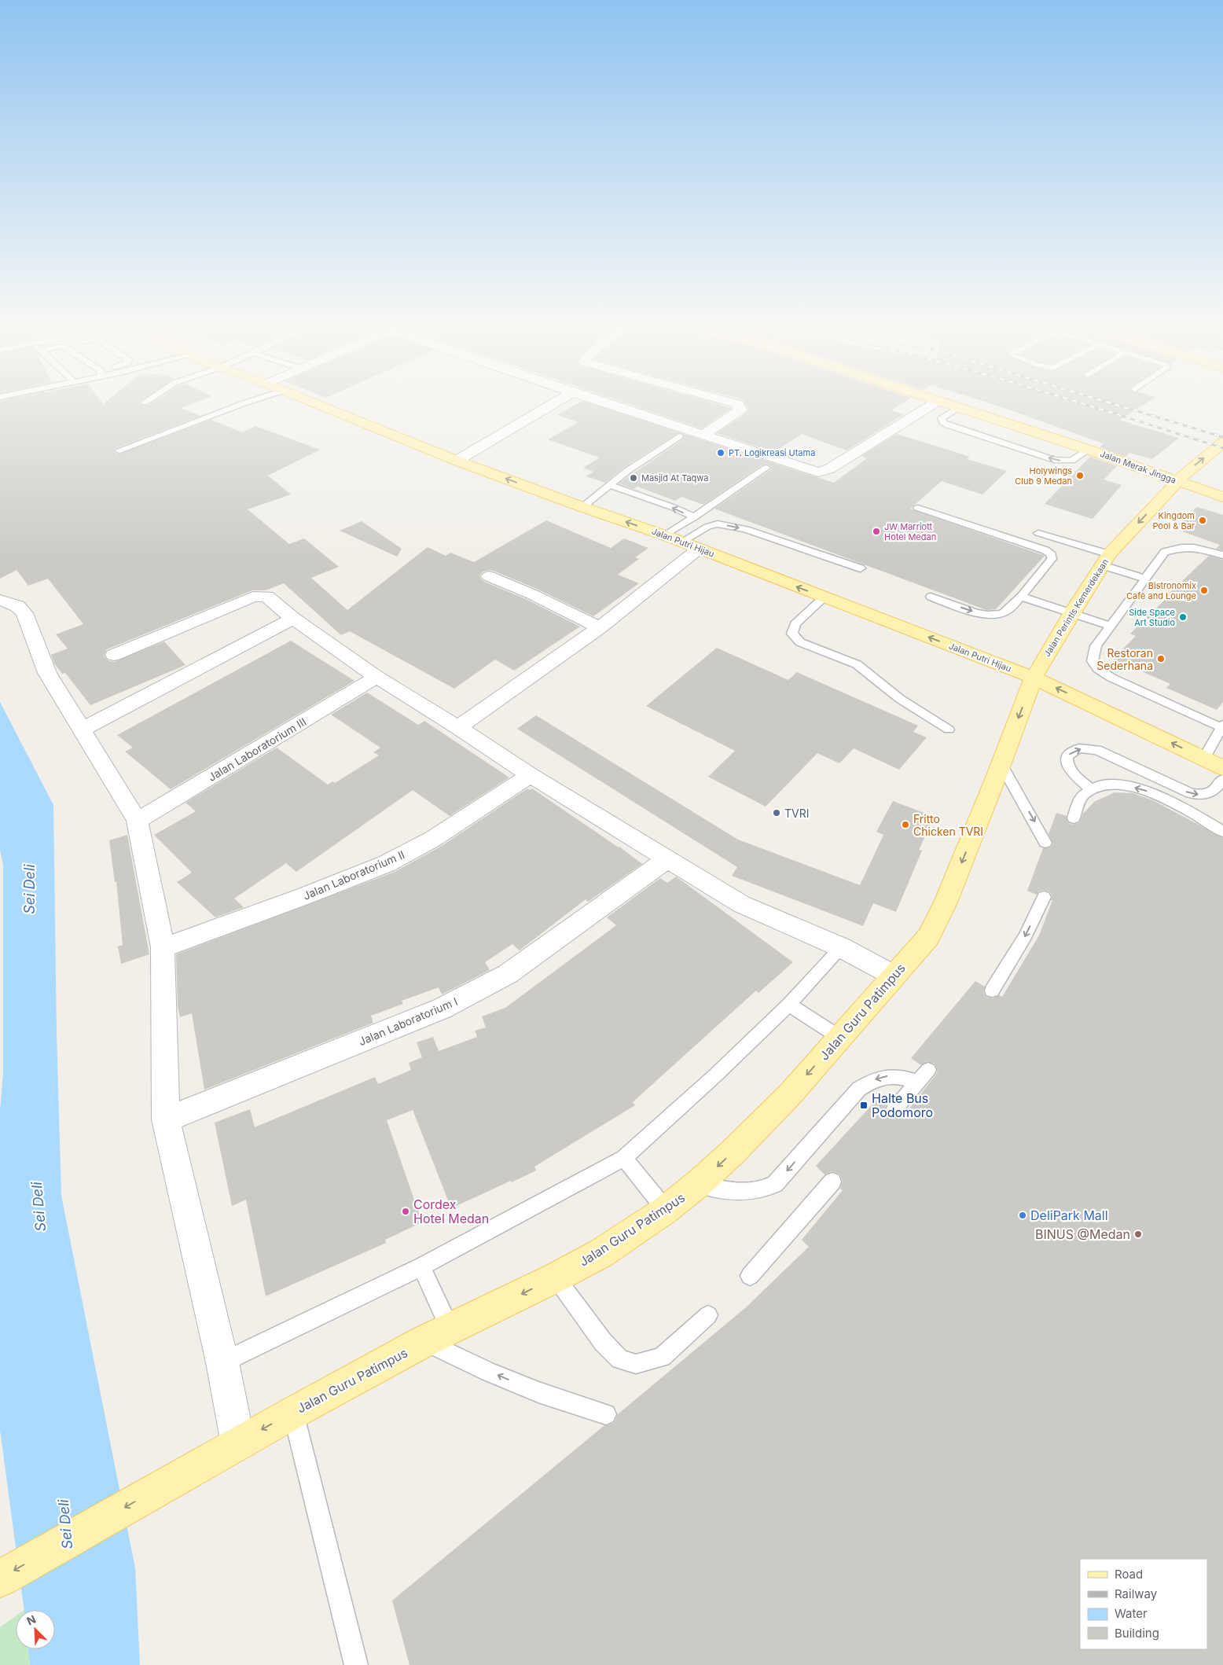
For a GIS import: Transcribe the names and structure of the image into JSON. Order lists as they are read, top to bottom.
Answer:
{
  "streets": {
    "main road": [
      "Jalan Merak Jingga",
      "Jalan Putri Hijau",
      "Jalan Perintis Kemerdekaan",
      "Jalan Guru Patimpus"
    ],
    "street": ["Jalan Laboratorium III", "Jalan Laboratorium II", "Jalan Laboratorium I"]
  },
  "crossings": [
    ["Jalan Merak Jingga", "Jalan Perintis Kemerdekaan"],
    ["Jalan Putri Hijau", "Jalan Perintis Kemerdekaan"],
    ["Jalan Putri Hijau", "Jalan Guru Patimpus"],
    ["Jalan Perintis Kemerdekaan", "Jalan Guru Patimpus"]
  ],
  "one_way": ["Jalan Putri Hijau", "Jalan Guru Patimpus"],
  "water": ["Sei Deli"],
  "places": {
    "other": [
      "PT. Logikreasi Utama",
      "Holywings Club 9 Medan",
      "Masjid At Taqwa",
      "Kingdom Pool & Bar",
      "JW Marriott Hotel Medan",
      "Bistronomix Cafe and Lounge",
      "Side Space Art Studio",
      "Restoran Sederhana",
      "TVRI",
      "Fritto Chicken TVRI",
      "Cordex Hotel Medan",
      "DeliPark Mall",
      "BINUS @Medan"
    ],
    "transit": ["Halte Bus Podomoro"]
  },
  "legend": [
    "Road",
    "Railway",
    "Water",
    "Building"
  ],
  "north": "top left"
}
